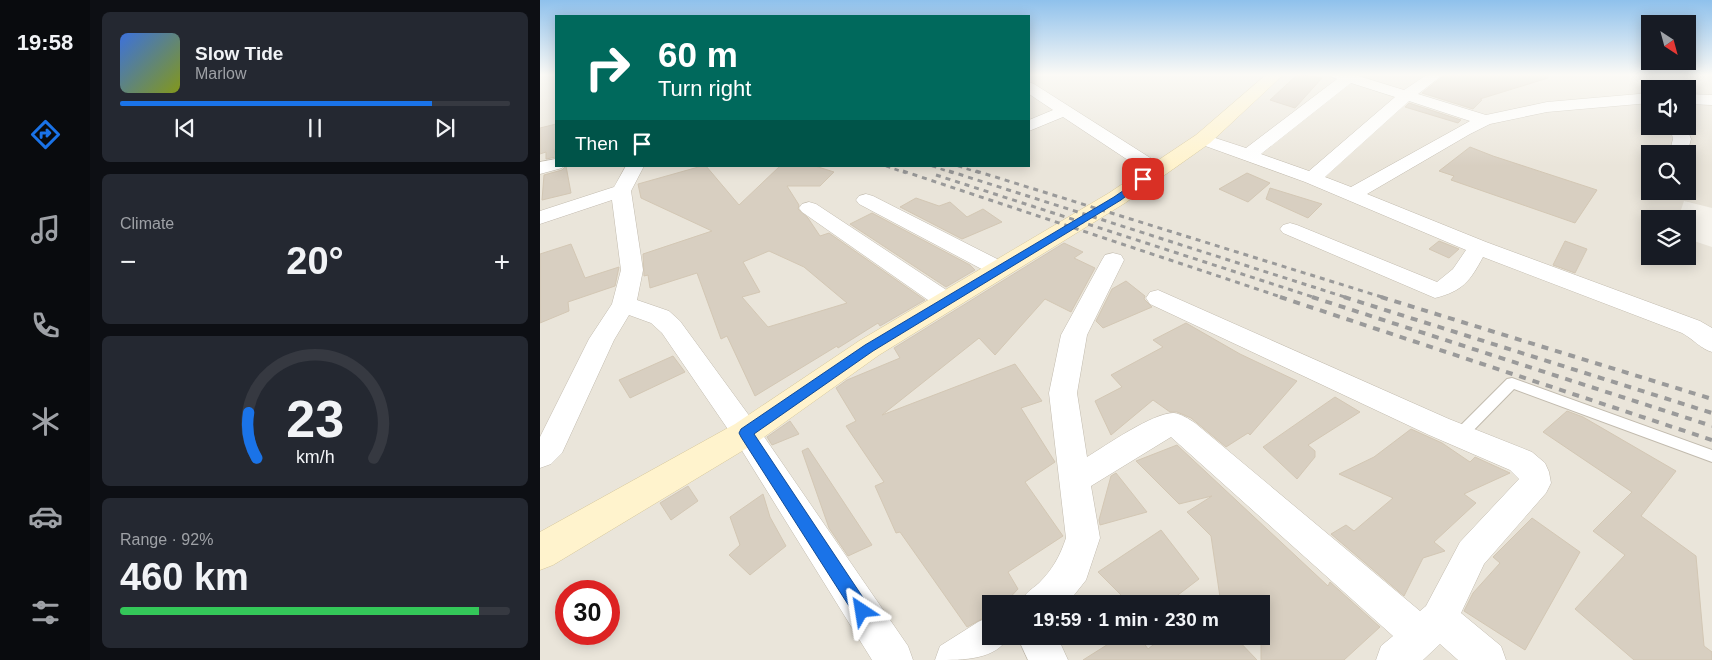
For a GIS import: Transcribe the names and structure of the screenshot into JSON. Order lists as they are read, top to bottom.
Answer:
{
  "north": "bottom right",
  "page": {
    "tabs": "19:58",
    "turn": ["60 m", "Turn right"],
    "song": ["Slow Tide", "Marlow"],
    "then": "Then",
    "tile": [
      "Climate",
      ["Range · 92%", "460 km"]
    ],
    "heat": ["−", "20°", "+"],
    "limit": "30",
    "trip": "19:59 · 1 min · 230 m",
    "gauge": ["23", "km/h"]
  }
}
